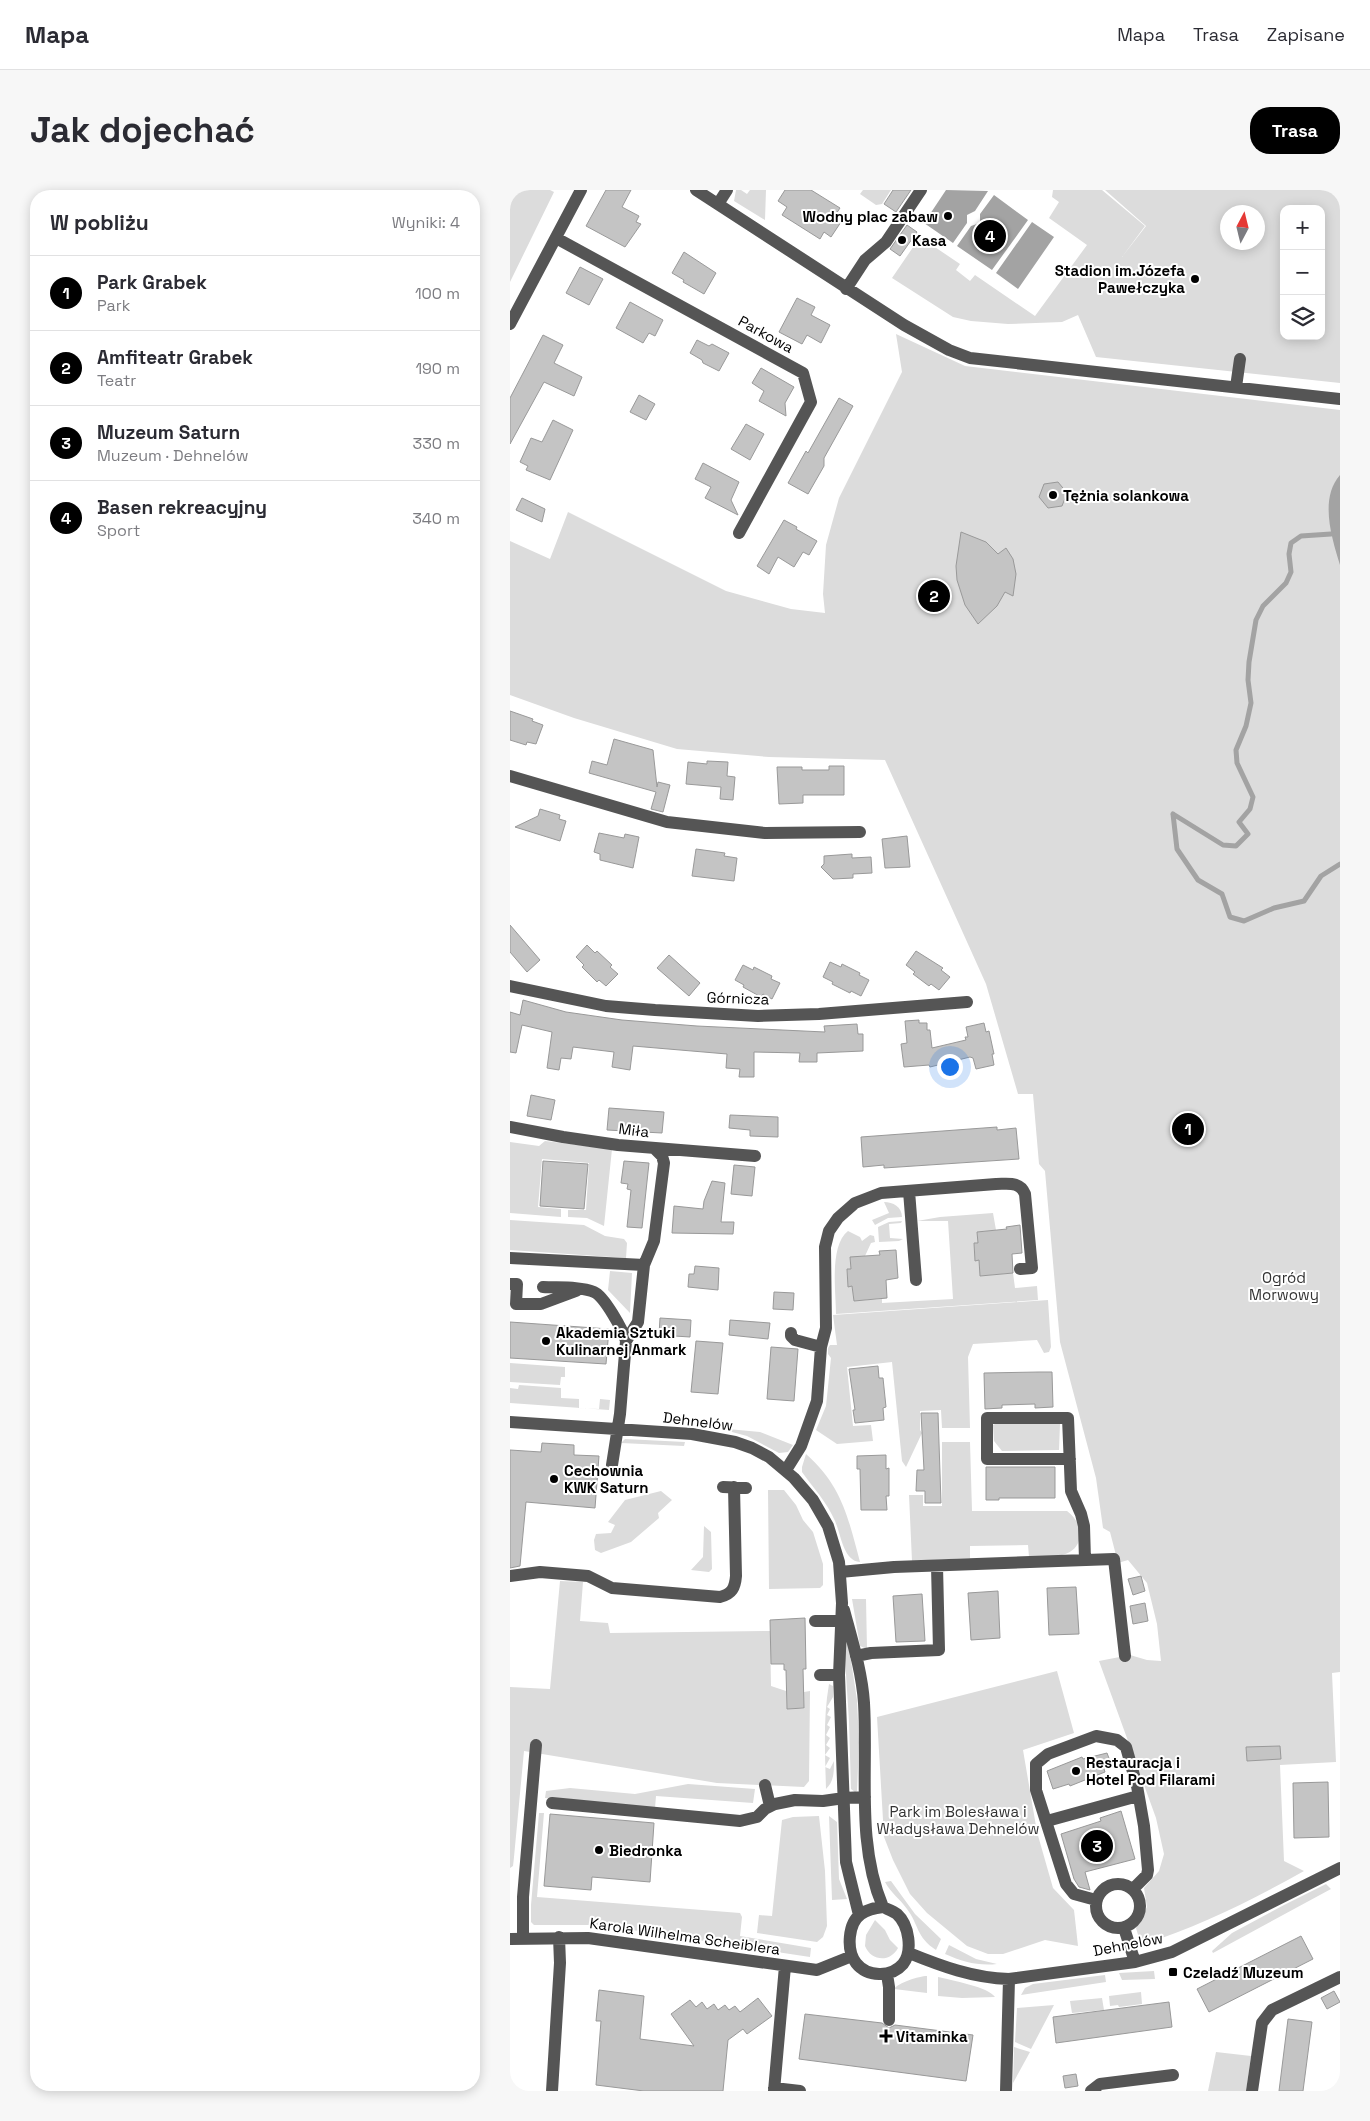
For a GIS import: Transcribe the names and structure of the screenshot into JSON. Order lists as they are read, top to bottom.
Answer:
{
  "streets": {
    "street": [
      "Parkowa",
      "Górnicza",
      "Miła",
      "Dehnelów",
      "Karola Wilhelma Scheiblera"
    ]
  },
  "crossings": [
    ["Dehnelów", "Karola Wilhelma Scheiblera"]
  ],
  "parks": ["Ogród Morwowy", "Park im Bolesława i Władysława Dehnelów"],
  "places": {
    "other": [
      "Wodny plac zabaw",
      "Kasa",
      "Stadion im.Józefa Pawełczyka",
      "Tężnia solankowa",
      "Akademia Sztuki Kulinarnej Anmark",
      "Cechownia KWK Saturn",
      "Restauracja i Hotel Pod Filarami",
      "Biedronka"
    ],
    "transit": ["Czeladź Muzeum"],
    "health": ["Vitaminka"]
  },
  "north": "top",
  "page": {
    "header": "Mapa",
    "nav": ["Mapa", "Trasa", "Zapisane"],
    "buttons": "Trasa",
    "title": "Jak dojechać",
    "heading": ["W pobliżu", "Wyniki: 4"],
    "map_buttons": ["+", "−"],
    "pins": [
      "4",
      "2",
      "1",
      "3"
    ],
    "list": [
      {
        "mark": "1",
        "name": "Park Grabek",
        "note": "Park",
        "value": "100 m"
      },
      {
        "mark": "2",
        "name": "Amfiteatr Grabek",
        "note": "Teatr",
        "value": "190 m"
      },
      {
        "mark": "3",
        "name": "Muzeum Saturn",
        "note": "Muzeum · Dehnelów",
        "value": "330 m"
      },
      {
        "mark": "4",
        "name": "Basen rekreacyjny",
        "note": "Sport",
        "value": "340 m"
      }
    ]
  }
}
